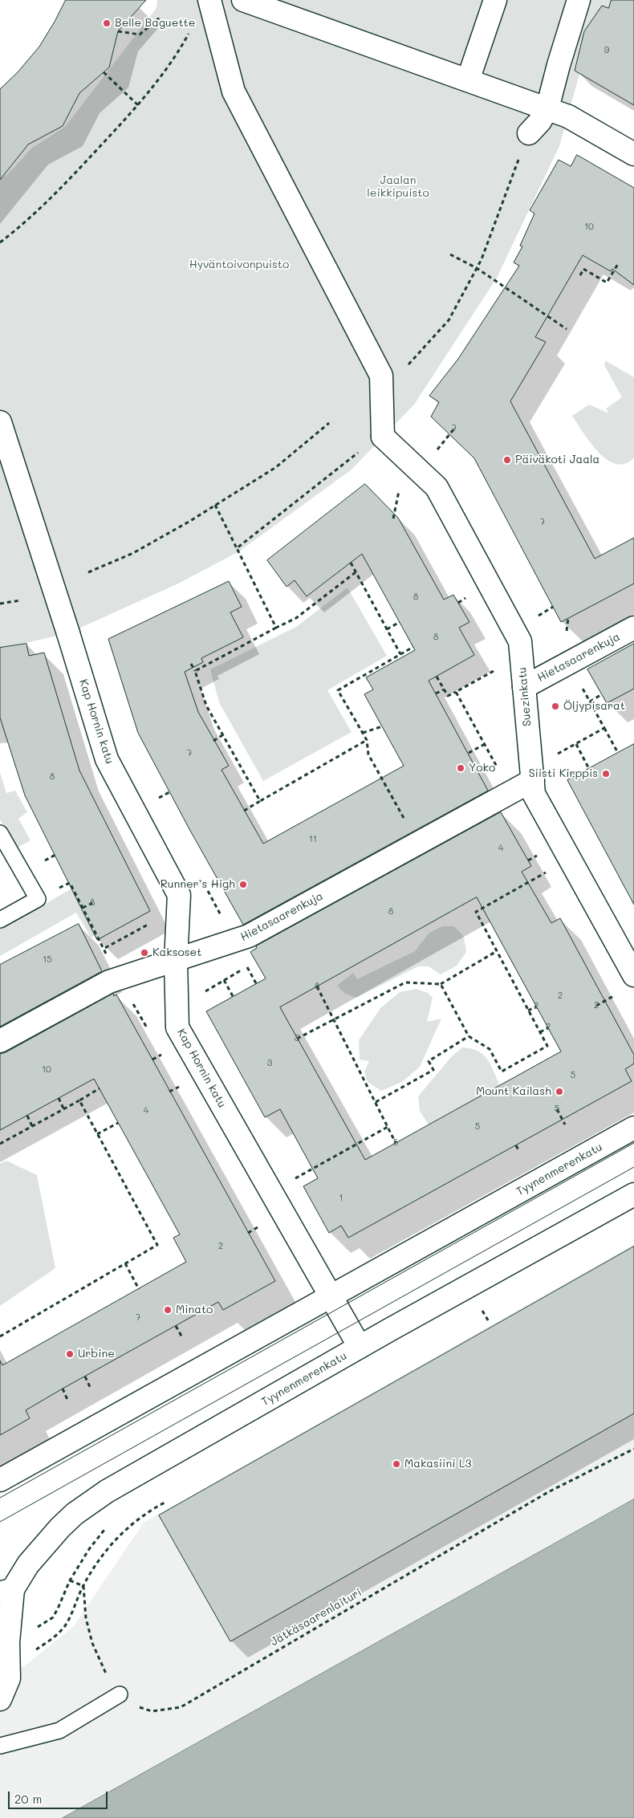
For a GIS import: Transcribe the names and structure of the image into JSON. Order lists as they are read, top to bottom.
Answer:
{
  "streets": {
    "street": [
      "Hietasaarenkuja",
      "Suezinkatu",
      "Kap Hornin katu",
      "Tyynenmerenkatu"
    ],
    "path": ["Jätkäsaarenlaituri"]
  },
  "crossings": [
    ["Hietasaarenkuja", "Suezinkatu"],
    ["Hietasaarenkuja", "Kap Hornin katu"],
    ["Kap Hornin katu", "Tyynenmerenkatu"]
  ],
  "parks": ["Jaalan leikkipuisto", "Hyväntoivonpuisto"],
  "places": [
    "Belle Baguette",
    "Päiväkoti Jaala",
    "Öljypisarat",
    "Yoko",
    "Siisti Kirppis",
    "Runner’s High",
    "Kaksoset",
    "Mount Kailash",
    "Minato",
    "Urbine",
    "Makasiini L3"
  ],
  "house_numbers": [
    "9",
    "10",
    "7",
    "7",
    "8",
    "8",
    "7",
    "8",
    "11",
    "4",
    "8",
    "8",
    "15",
    "8",
    "2",
    "2",
    "2",
    "2",
    "3",
    "3",
    "10",
    "5",
    "5",
    "4",
    "5",
    "5",
    "1",
    "2",
    "7"
  ],
  "scale_bar": "20 m"
}
